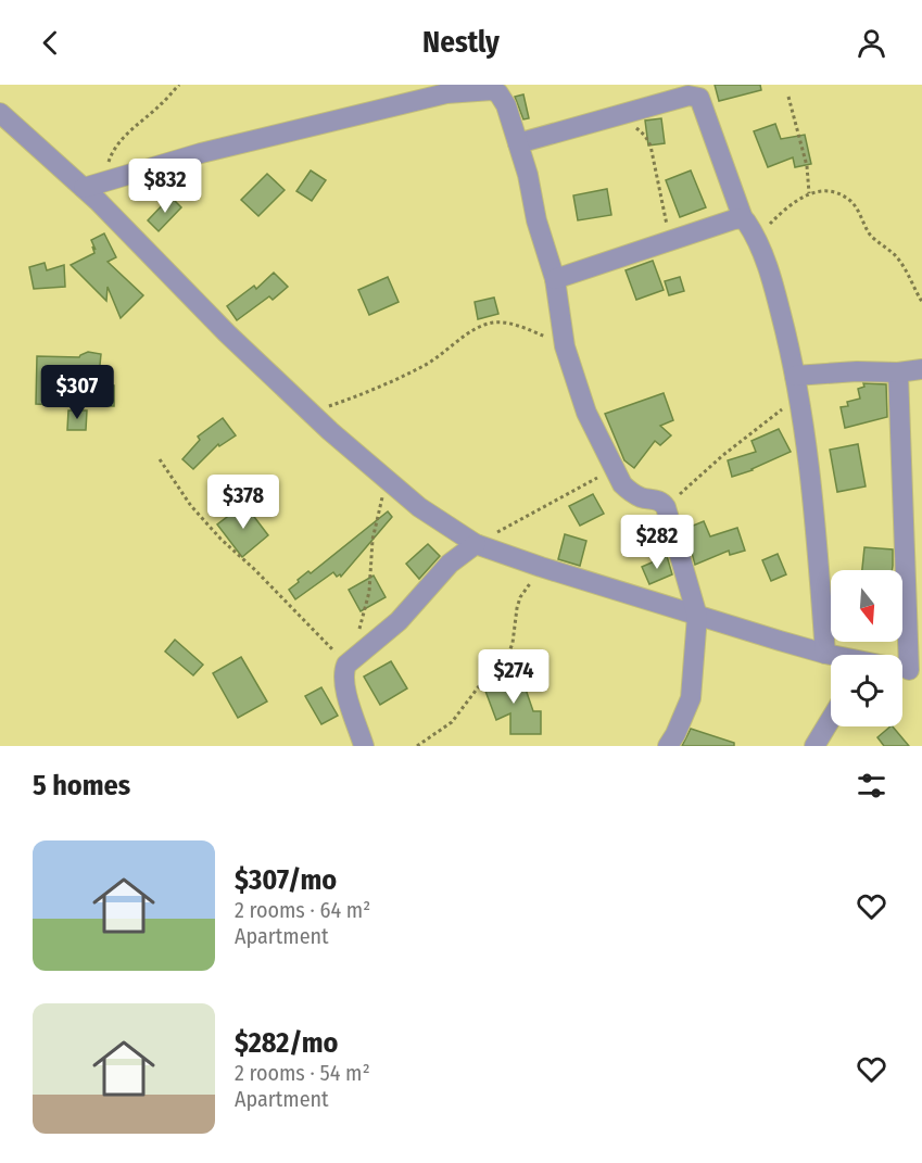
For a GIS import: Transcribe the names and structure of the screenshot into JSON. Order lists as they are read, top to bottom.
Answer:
{
  "north": "bottom",
  "page": {
    "header": "Nestly",
    "price": [
      "$832",
      "$307",
      "$378",
      "$282",
      "$274"
    ],
    "heading": "5 homes",
    "list": [
      {
        "name": "$307/mo",
        "note": "2 rooms · 64 m² · Apartment"
      },
      {
        "name": "$282/mo",
        "note": "2 rooms · 54 m² · Apartment"
      }
    ]
  }
}
